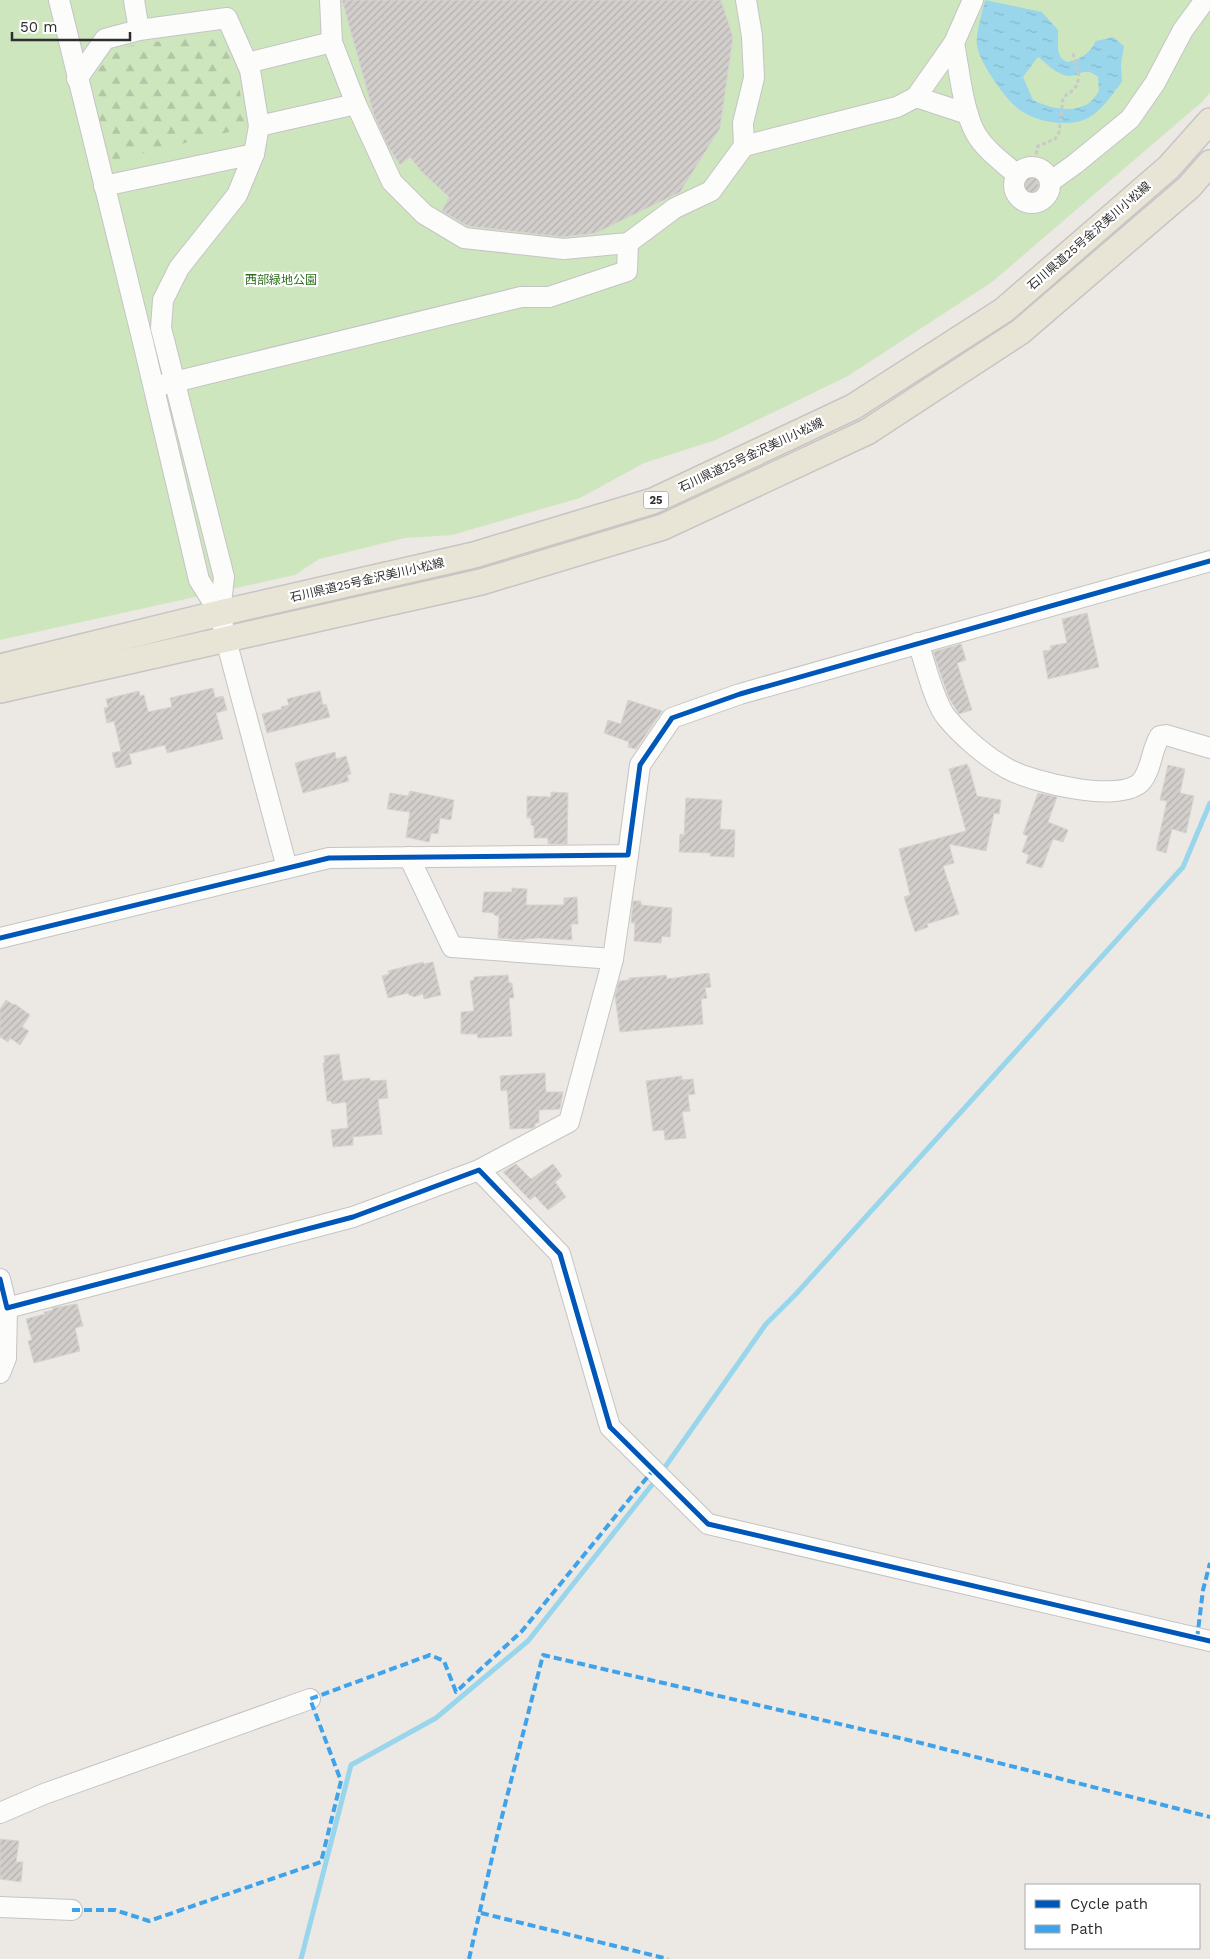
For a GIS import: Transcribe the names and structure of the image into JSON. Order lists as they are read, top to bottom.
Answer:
{
  "streets": {
    "main road": ["石川県道25号金沢美川小松線", "25"]
  },
  "parks": ["西部緑地公園"],
  "legend": ["Cycle path", "Path"],
  "scale_bar": "50 m"
}
